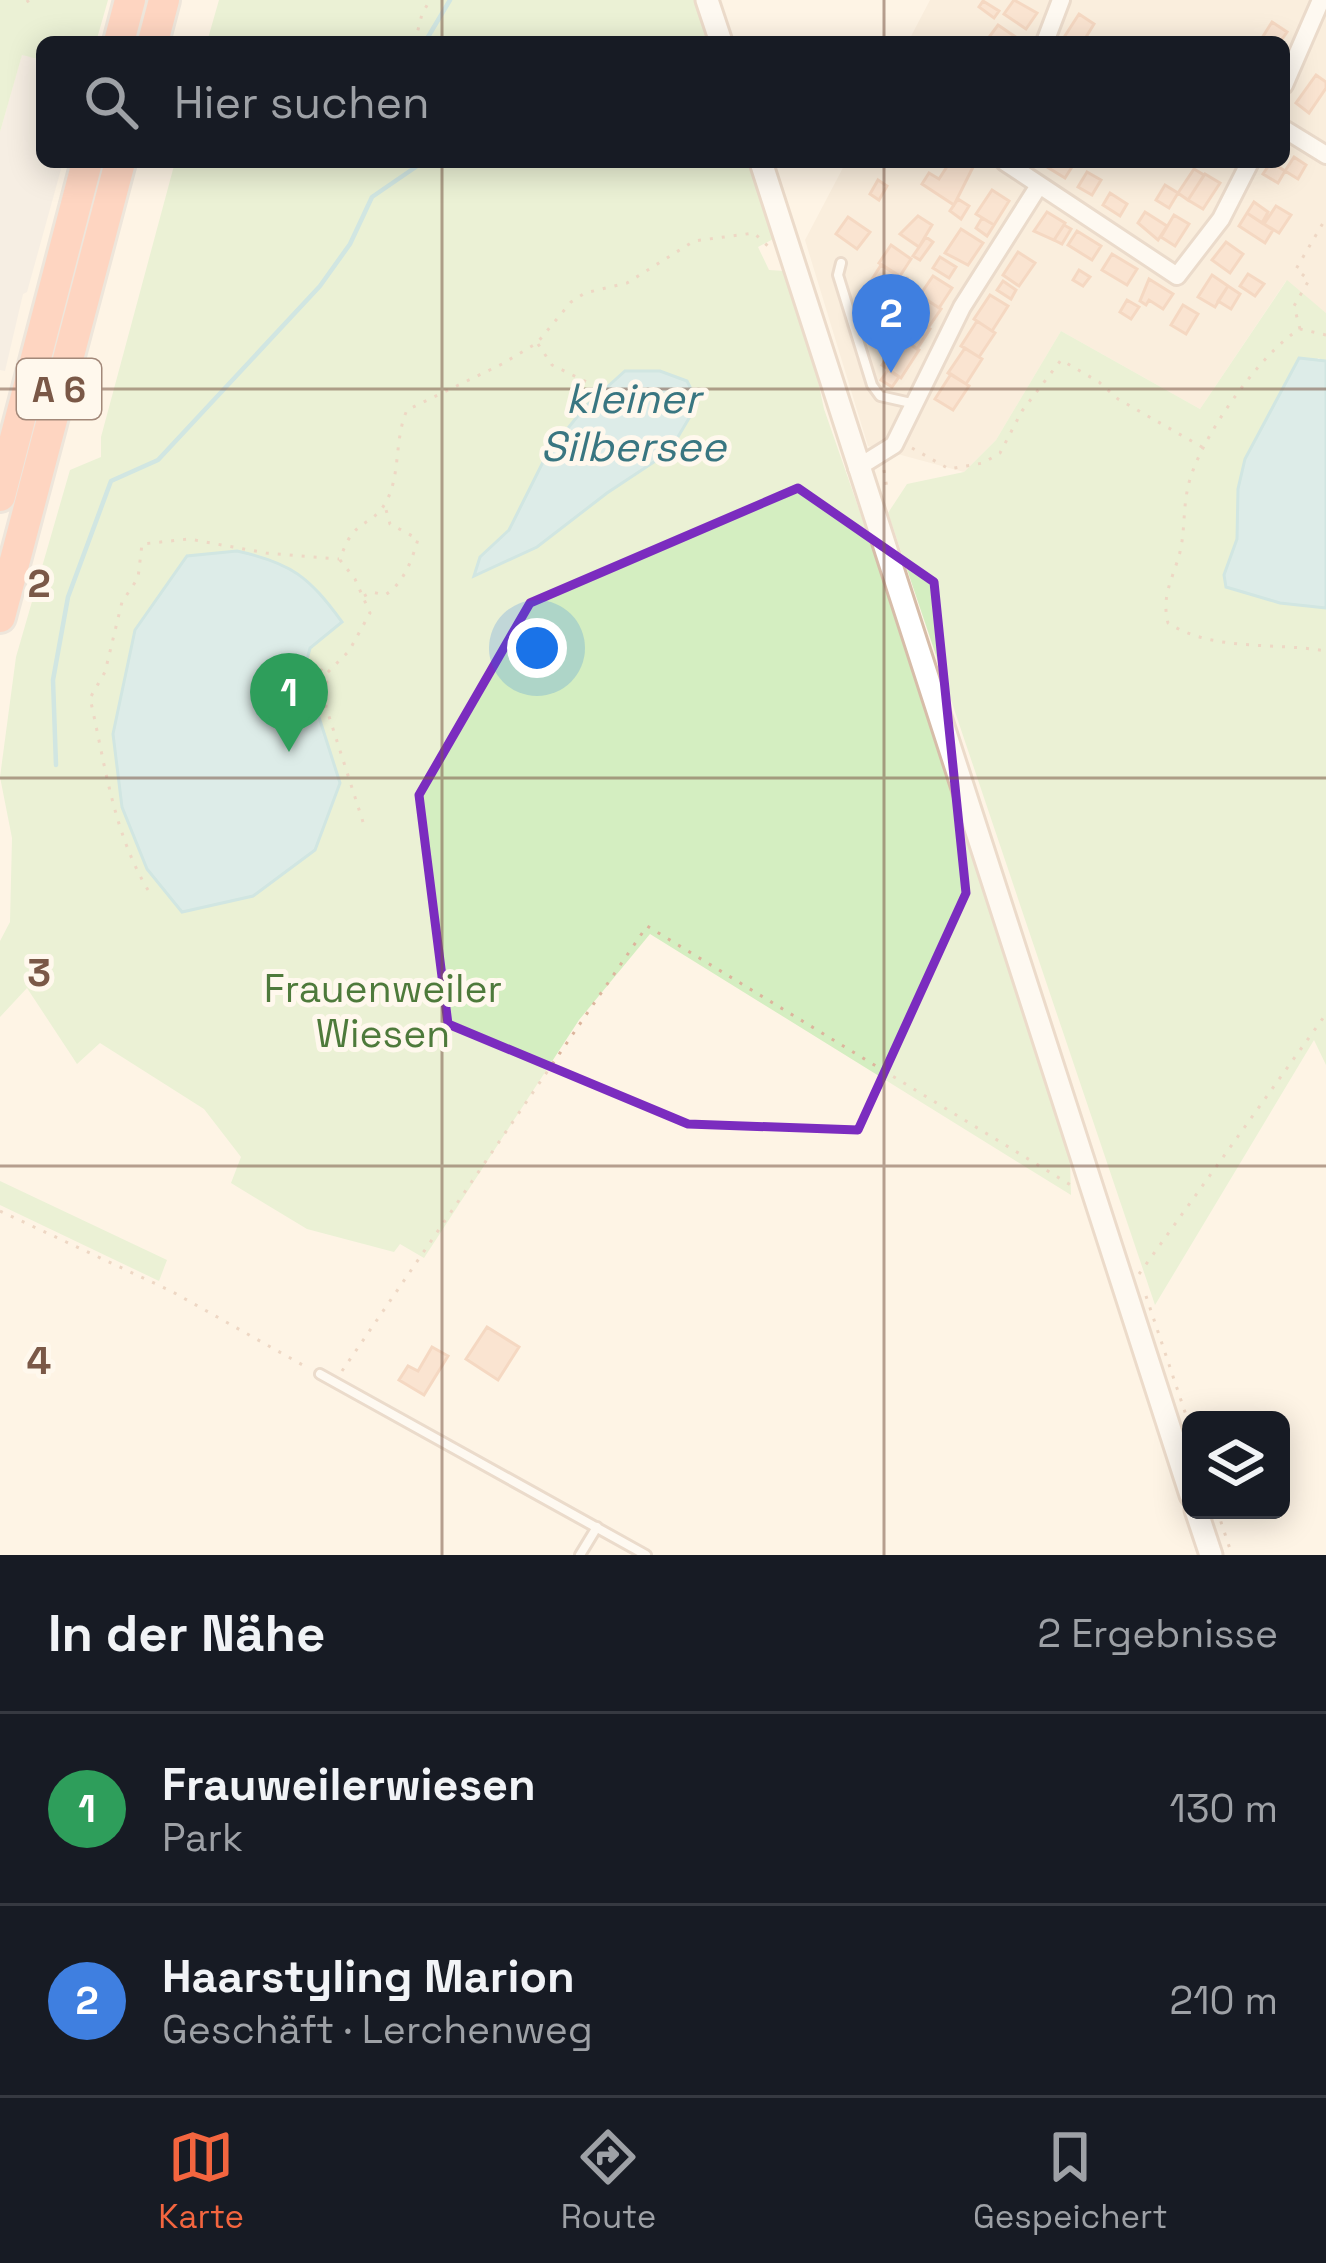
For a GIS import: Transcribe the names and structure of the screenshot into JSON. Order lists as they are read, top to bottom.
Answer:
{
  "streets": {
    "highway": ["A 6"]
  },
  "water": ["kleiner Silbersee"],
  "parks": ["Frauenweiler Wiesen"],
  "page": {
    "search": "Hier suchen",
    "pins": ["2", "1"],
    "heading": ["In der Nähe", "2 Ergebnisse"],
    "list": [
      {
        "mark": "1",
        "name": "Frauweilerwiesen",
        "note": "Park",
        "value": "130 m"
      },
      {
        "mark": "2",
        "name": "Haarstyling Marion",
        "note": "Geschäft · Lerchenweg",
        "value": "210 m"
      }
    ],
    "nav": ["Karte", "Route", "Gespeichert"]
  },
  "grid": {
    "rows": ["2", "3", "4"]
  }
}
